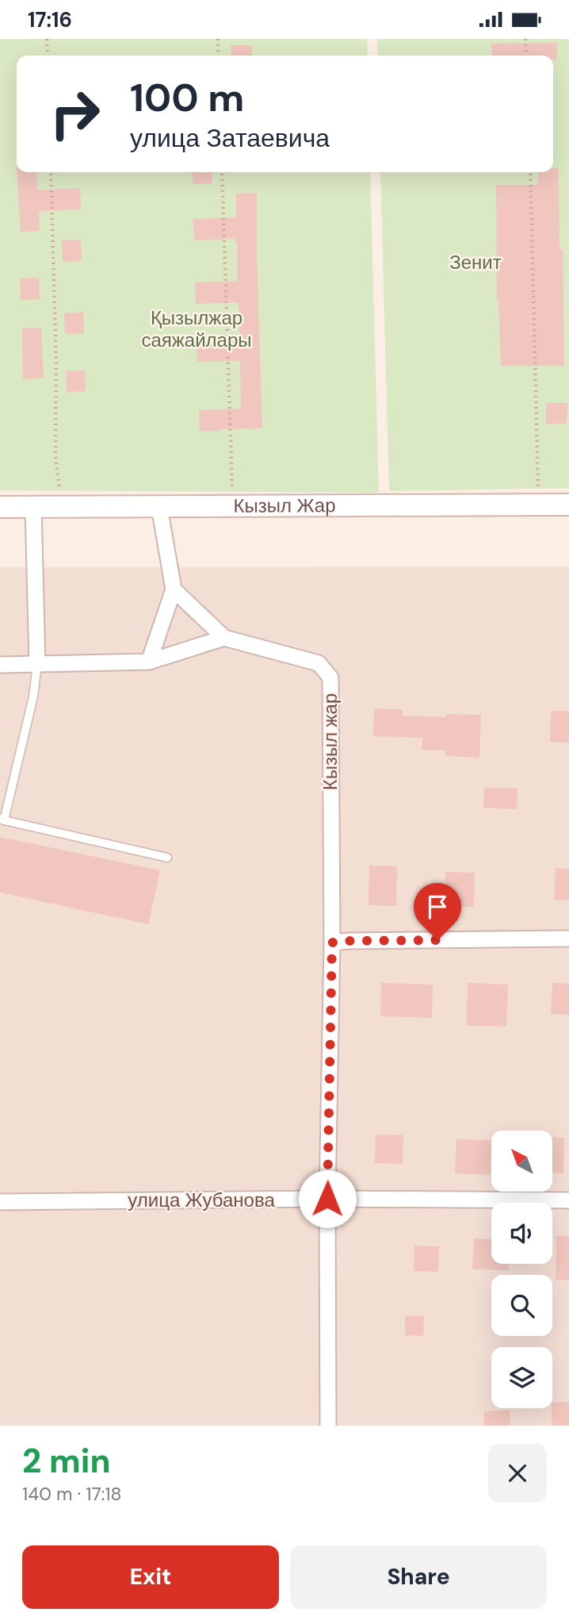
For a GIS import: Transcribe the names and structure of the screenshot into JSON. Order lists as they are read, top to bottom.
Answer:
{
  "streets": {
    "main road": ["Кызыл Жар"],
    "street": ["Кызыл жар", "улица Жубанова"]
  },
  "crossings": [
    ["Кызыл жар", "улица Жубанова"]
  ],
  "parks": ["Зенит", "Қызылжар саяжайлары"],
  "north": "top left",
  "page": {
    "status": "17:16",
    "turn": ["100 m", "улица Затаевича"],
    "heading": ["2 min", "140 m · 17:18"],
    "buttons": ["Exit", "Share"]
  }
}
